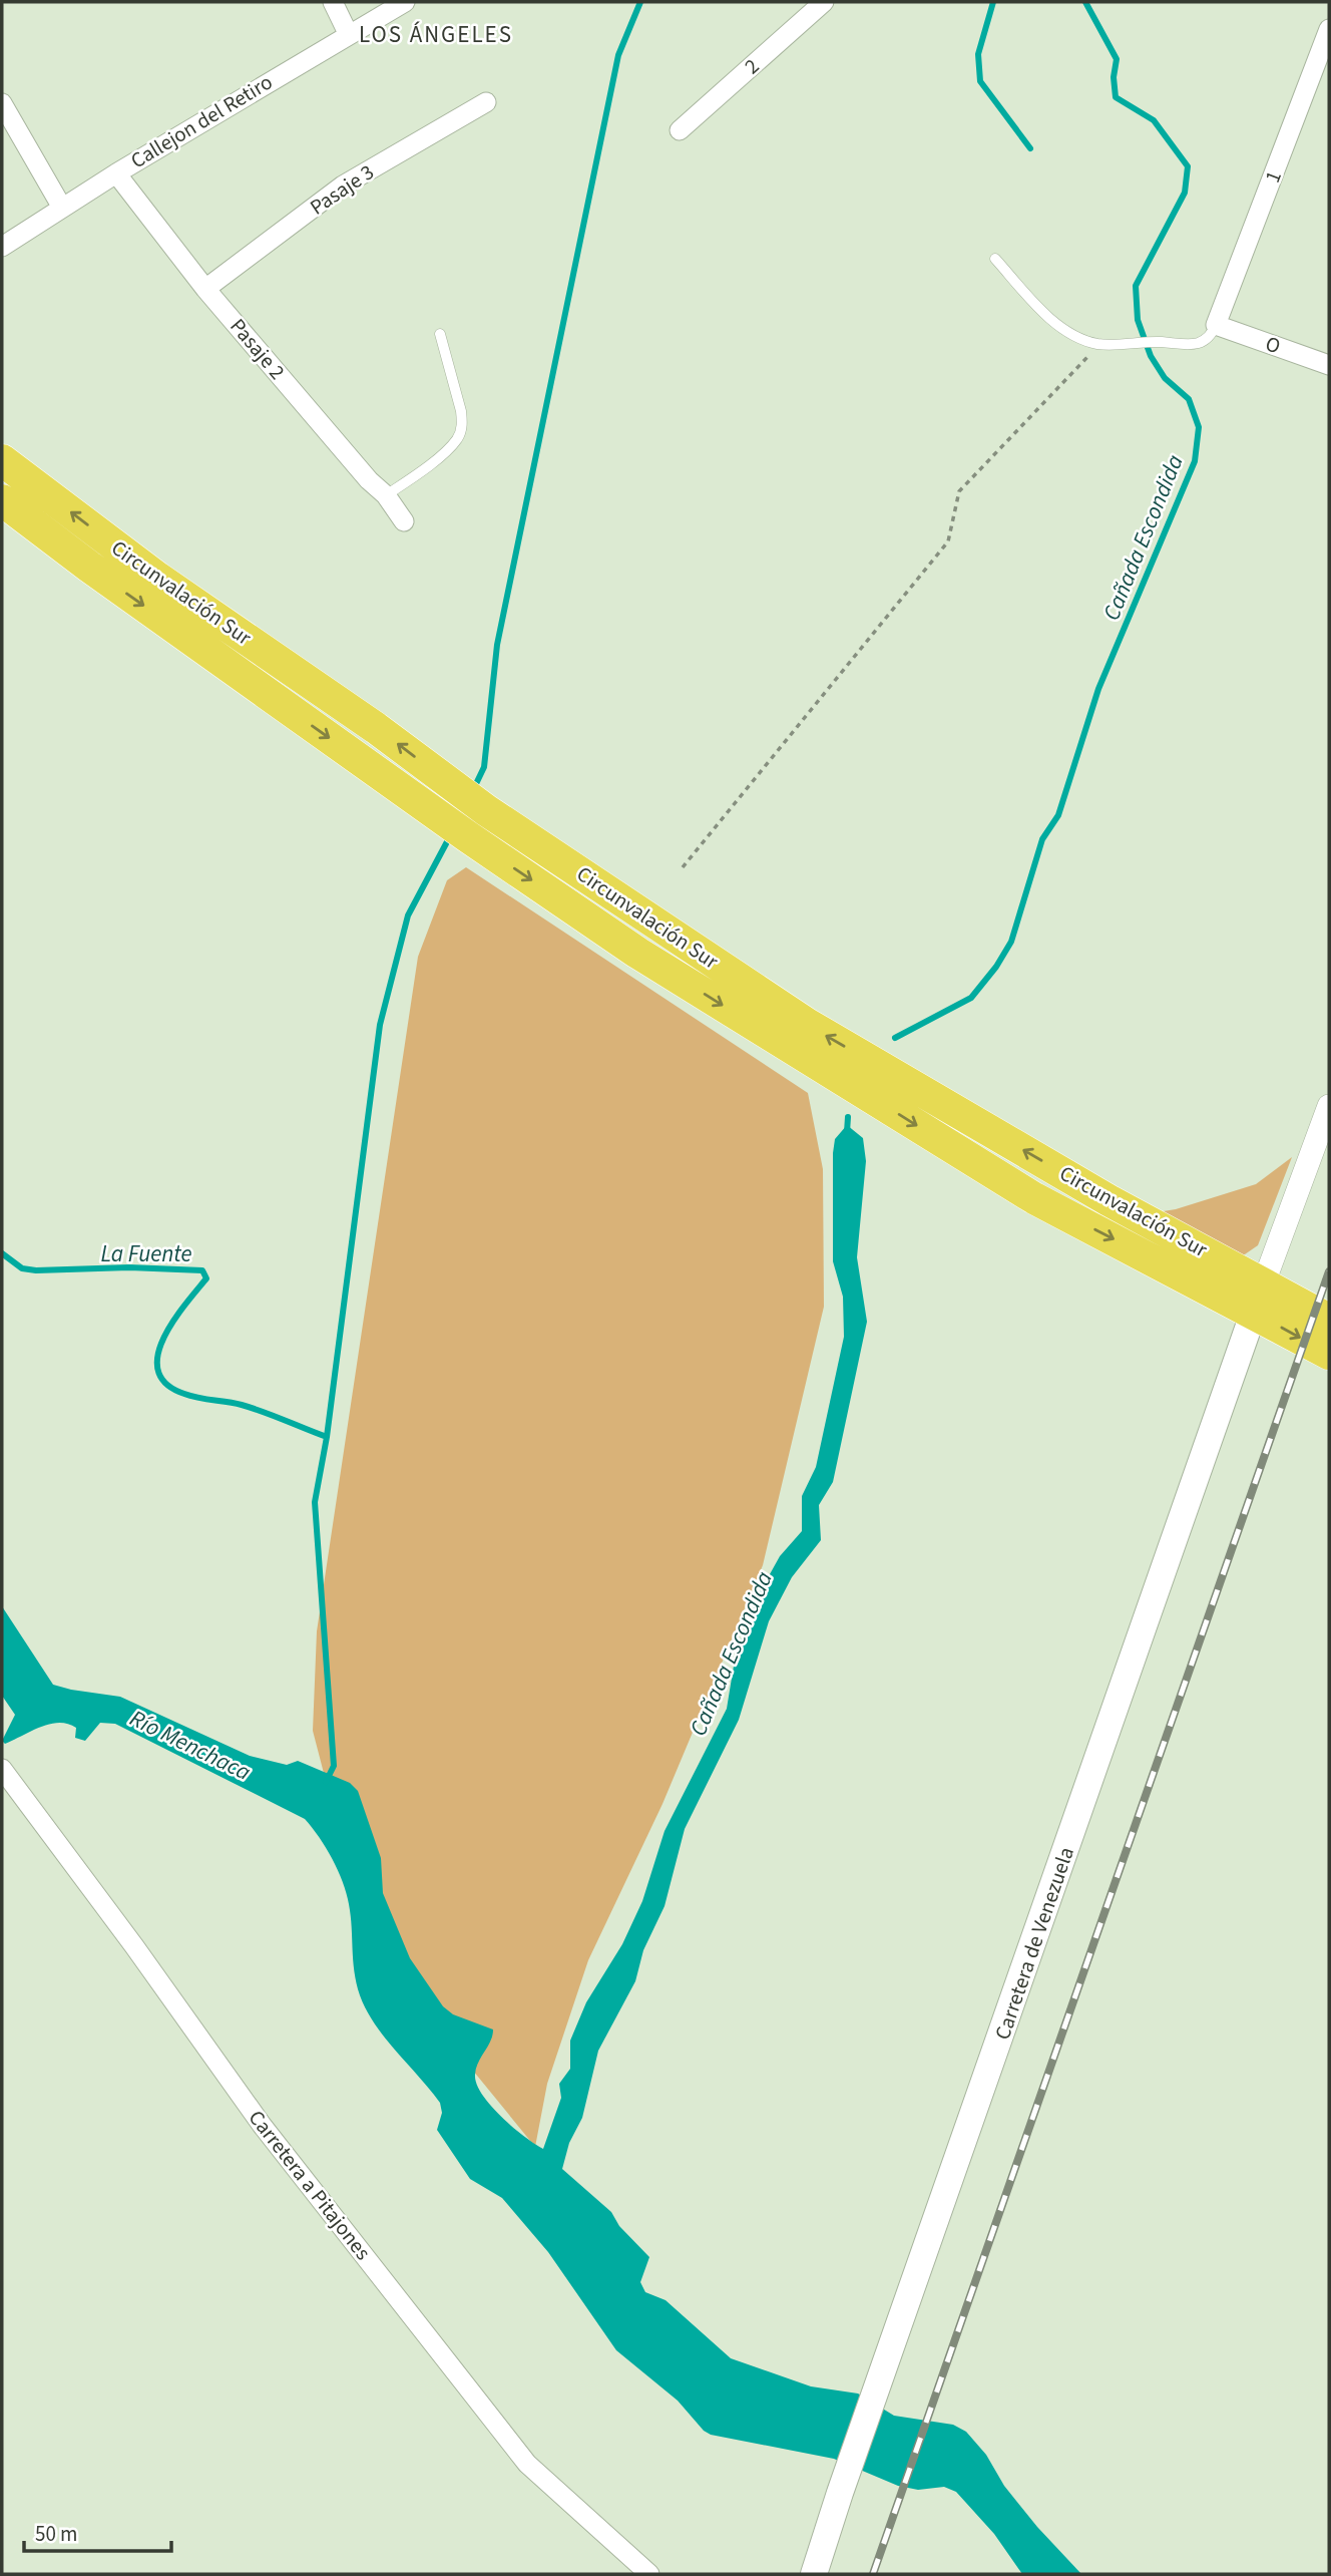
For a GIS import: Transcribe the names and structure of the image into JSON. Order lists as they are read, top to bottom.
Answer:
{
  "streets": {
    "highway": ["Circunvalación Sur"],
    "main road": ["Carretera de Venezuela"],
    "street": [
      "2",
      "Callejon del Retiro",
      "1",
      "Pasaje 3",
      "O",
      "Pasaje 2",
      "Carretera a Pitajones"
    ]
  },
  "crossings": [
    ["Callejon del Retiro", "Pasaje 2"],
    ["1", "O"],
    ["Pasaje 3", "Pasaje 2"],
    ["Circunvalación Sur", "Carretera de Venezuela"]
  ],
  "districts": ["LOS ÁNGELES"],
  "water": ["Cañada Escondida", "La Fuente", "Río Menchaca"],
  "scale_bar": "50 m"
}
